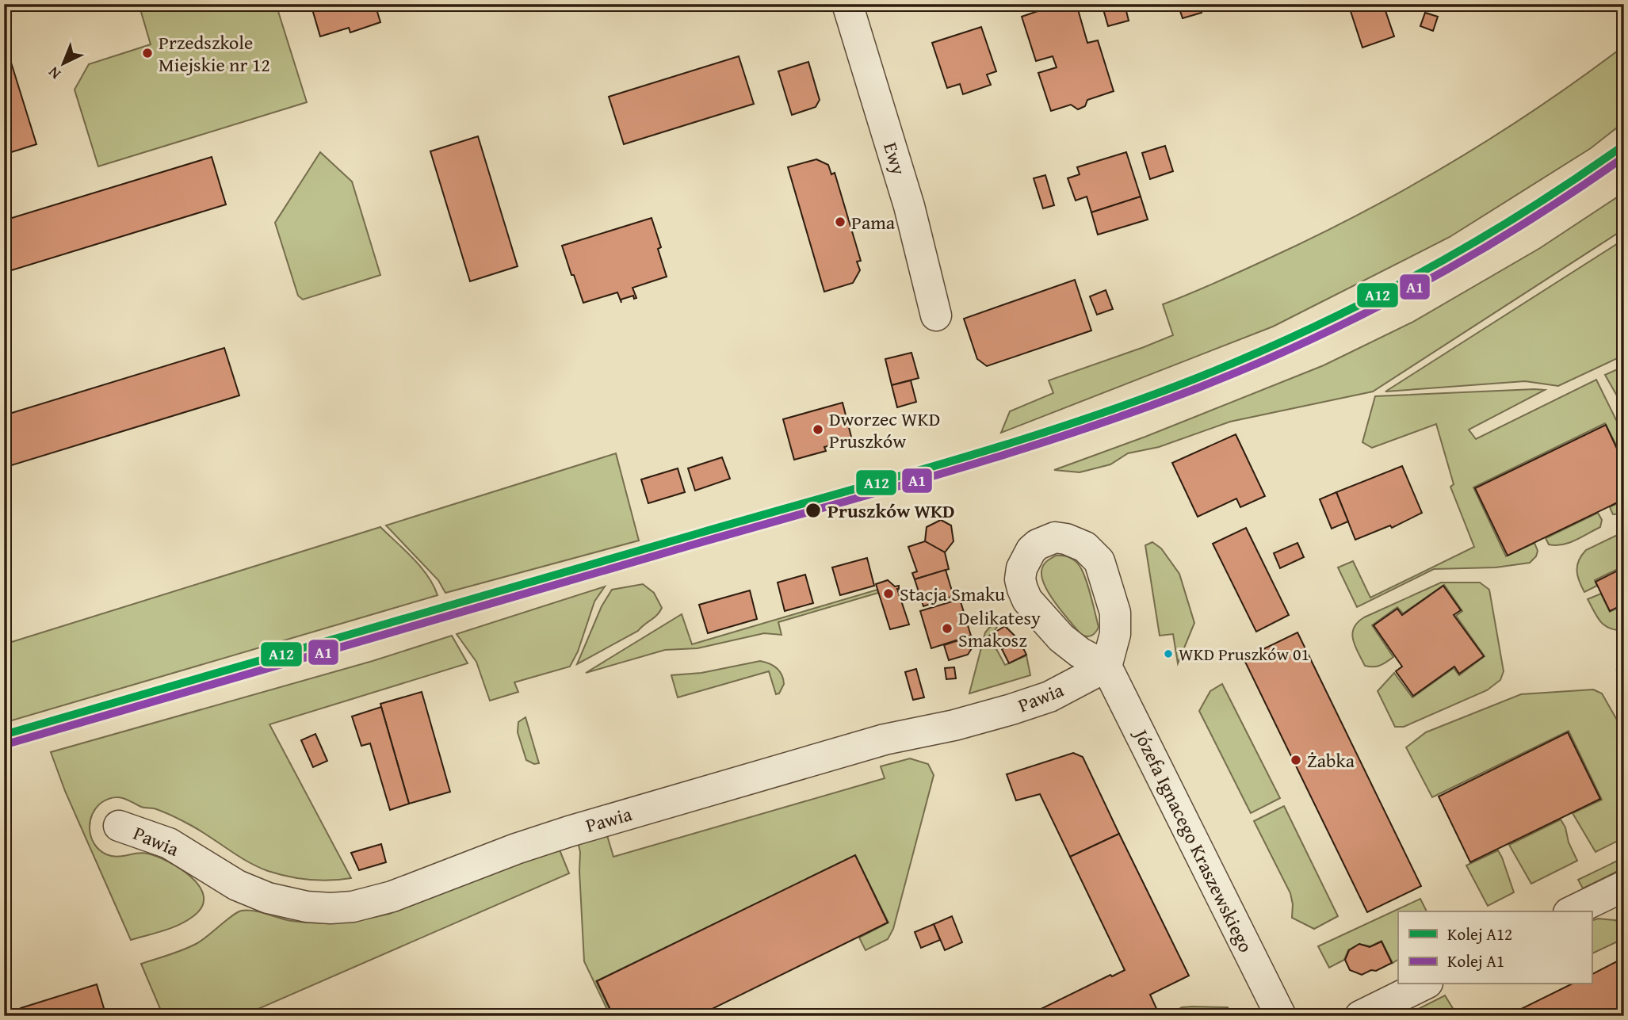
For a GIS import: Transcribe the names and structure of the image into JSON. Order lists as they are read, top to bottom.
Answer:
{
  "streets": {
    "street": ["Ewy", "Pawia", "Józefa Ignacego Kraszewskiego"]
  },
  "crossings": [
    ["Pawia", "Józefa Ignacego Kraszewskiego"]
  ],
  "places": [
    "Przedszkole Miejskie nr 12",
    "Pama",
    "Dworzec WKD Pruszków",
    "Pruszków WKD",
    "Stacja Smaku",
    "Delikatesy Smakosz",
    "WKD Pruszków 01",
    "Żabka"
  ],
  "lines": ["rail line A12", "rail line A1"],
  "legend": ["Kolej A12", "Kolej A1"],
  "north": "bottom left"
}
